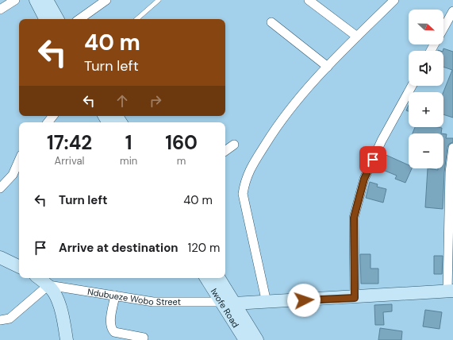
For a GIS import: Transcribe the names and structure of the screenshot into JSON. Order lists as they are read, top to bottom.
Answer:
{
  "streets": {
    "street": ["Ndubueze Wobo Street", "Iwofe Road"]
  },
  "crossings": [
    ["Ndubueze Wobo Street", "Iwofe Road"]
  ],
  "north": "right",
  "page": {
    "map_buttons": ["+", "−"],
    "turn": ["40 m", "Turn left"],
    "eta": [
      "17:42",
      "Arrival",
      "1",
      "min",
      "160",
      "m"
    ],
    "list": [
      {
        "name": "Turn left",
        "value": "40 m"
      },
      {
        "name": "Arrive at destination",
        "value": "120 m"
      }
    ]
  }
}
